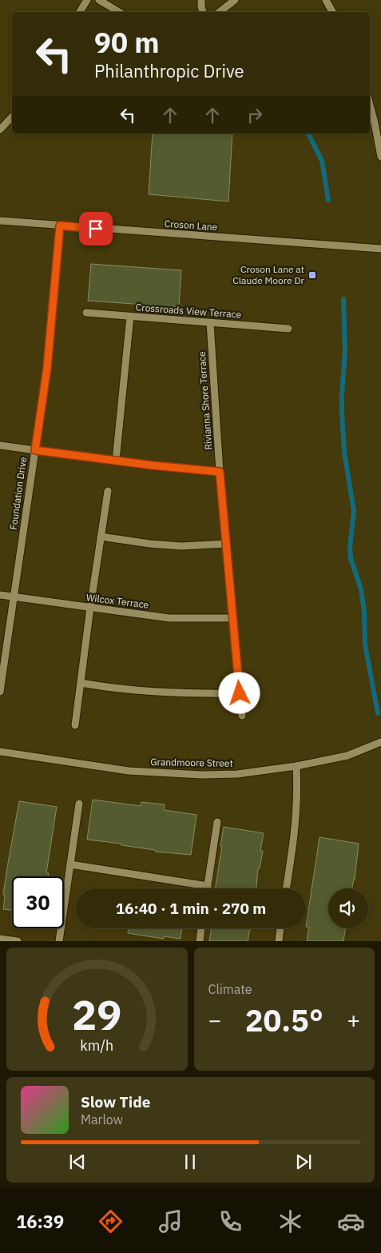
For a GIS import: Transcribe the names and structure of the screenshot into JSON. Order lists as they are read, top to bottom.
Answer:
{
  "streets": {
    "street": [
      "Croson Lane",
      "Crossroads View Terrace",
      "Rivianna Shore Terrace",
      "Foundation Drive",
      "Wilcox Terrace",
      "Grandmoore Street"
    ]
  },
  "crossings": [
    ["Croson Lane", "Foundation Drive"],
    ["Crossroads View Terrace", "Rivianna Shore Terrace"],
    ["Rivianna Shore Terrace", "Wilcox Terrace"],
    ["Foundation Drive", "Wilcox Terrace"]
  ],
  "places": {
    "transit": ["Croson Lane at Claude Moore Dr"]
  },
  "page": {
    "turn": ["90 m", "Philanthropic Drive"],
    "limit": "30",
    "trip": "16:40 · 1 min · 270 m",
    "tile": "Climate",
    "heat": ["−", "20.5°", "+"],
    "song": ["Slow Tide", "Marlow"],
    "tabs": "16:39",
    "gauge": ["29", "km/h"]
  }
}
